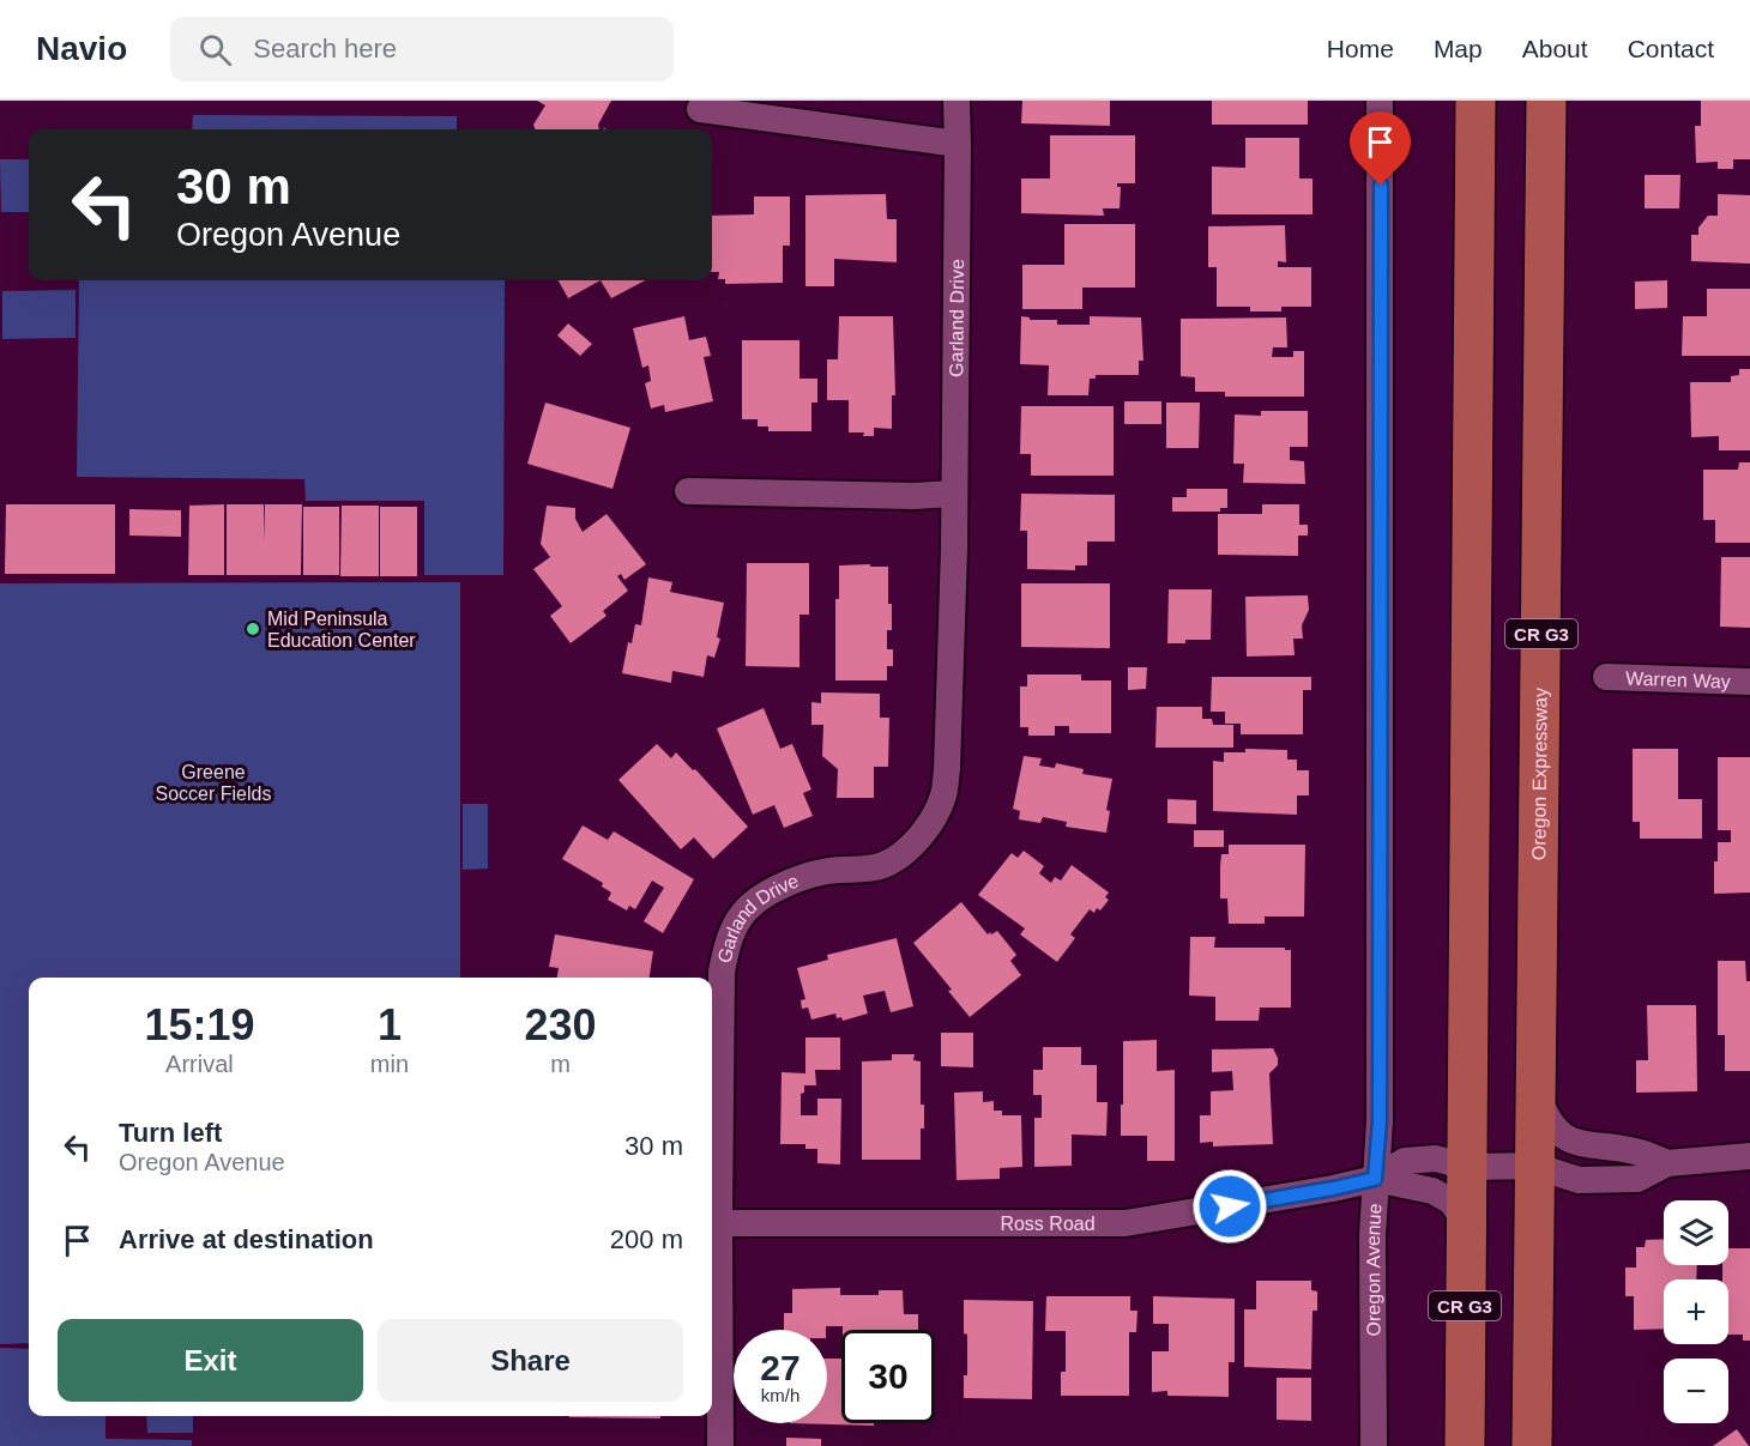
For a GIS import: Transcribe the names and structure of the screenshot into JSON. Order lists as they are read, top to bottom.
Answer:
{
  "streets": {
    "main road": ["CR G3", "Oregon Expressway"],
    "street": [
      "Garland Drive",
      "Warren Way",
      "Ross Road",
      "Oregon Avenue"
    ]
  },
  "crossings": [
    ["Garland Drive", "Ross Road"],
    ["CR G3", "Ross Road"],
    ["Oregon Expressway", "Ross Road"],
    ["Ross Road", "Oregon Avenue"]
  ],
  "parks": ["Greene Soccer Fields"],
  "places": ["Mid Peninsula Education Center"],
  "page": {
    "header": "Navio",
    "search": "Search here",
    "nav": [
      "Home",
      "Map",
      "About",
      "Contact"
    ],
    "turn": ["30 m", "Oregon Avenue"],
    "eta": [
      "15:19",
      "Arrival",
      "1",
      "min",
      "230",
      "m"
    ],
    "list": [
      {
        "name": "Turn left",
        "note": "Oregon Avenue",
        "value": "30 m"
      },
      {
        "name": "Arrive at destination",
        "value": "200 m"
      }
    ],
    "map_buttons": ["+", "−"],
    "buttons": ["Exit", "Share"],
    "speed": "27 km/h",
    "limit": "30"
  }
}
